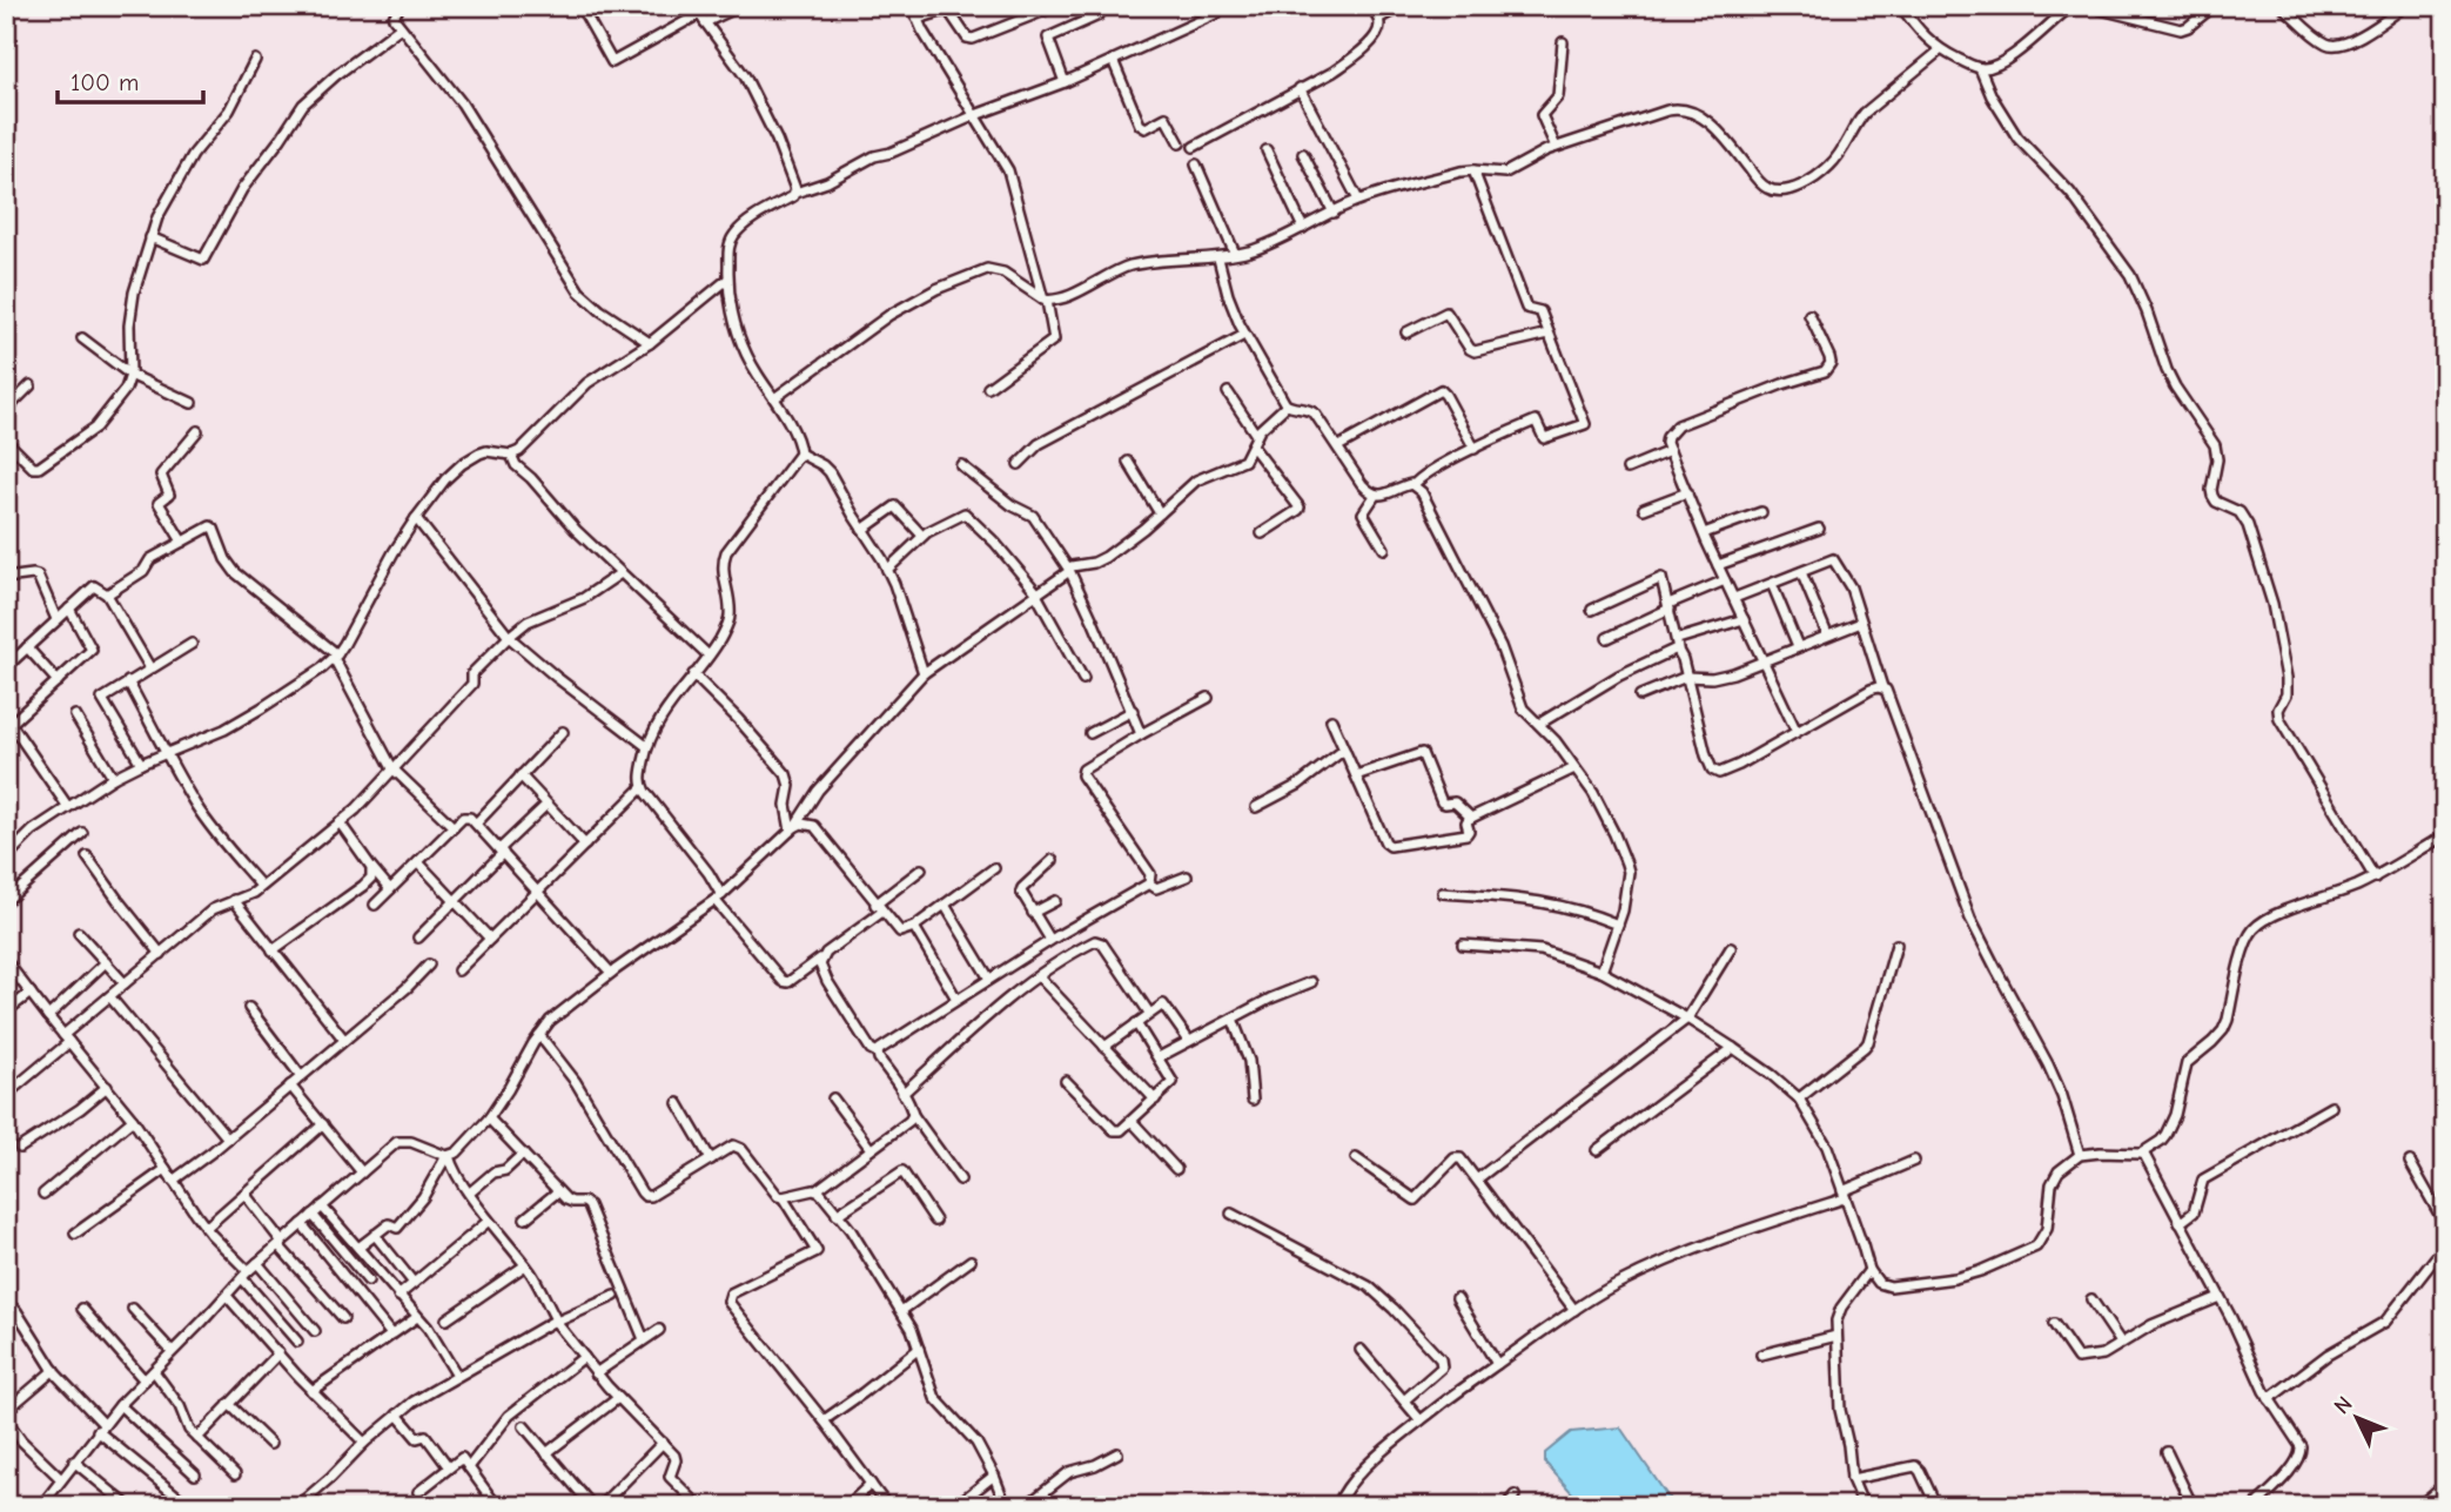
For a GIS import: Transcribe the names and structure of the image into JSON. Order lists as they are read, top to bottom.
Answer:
{
  "scale_bar": "100 m",
  "north": "top left"
}
